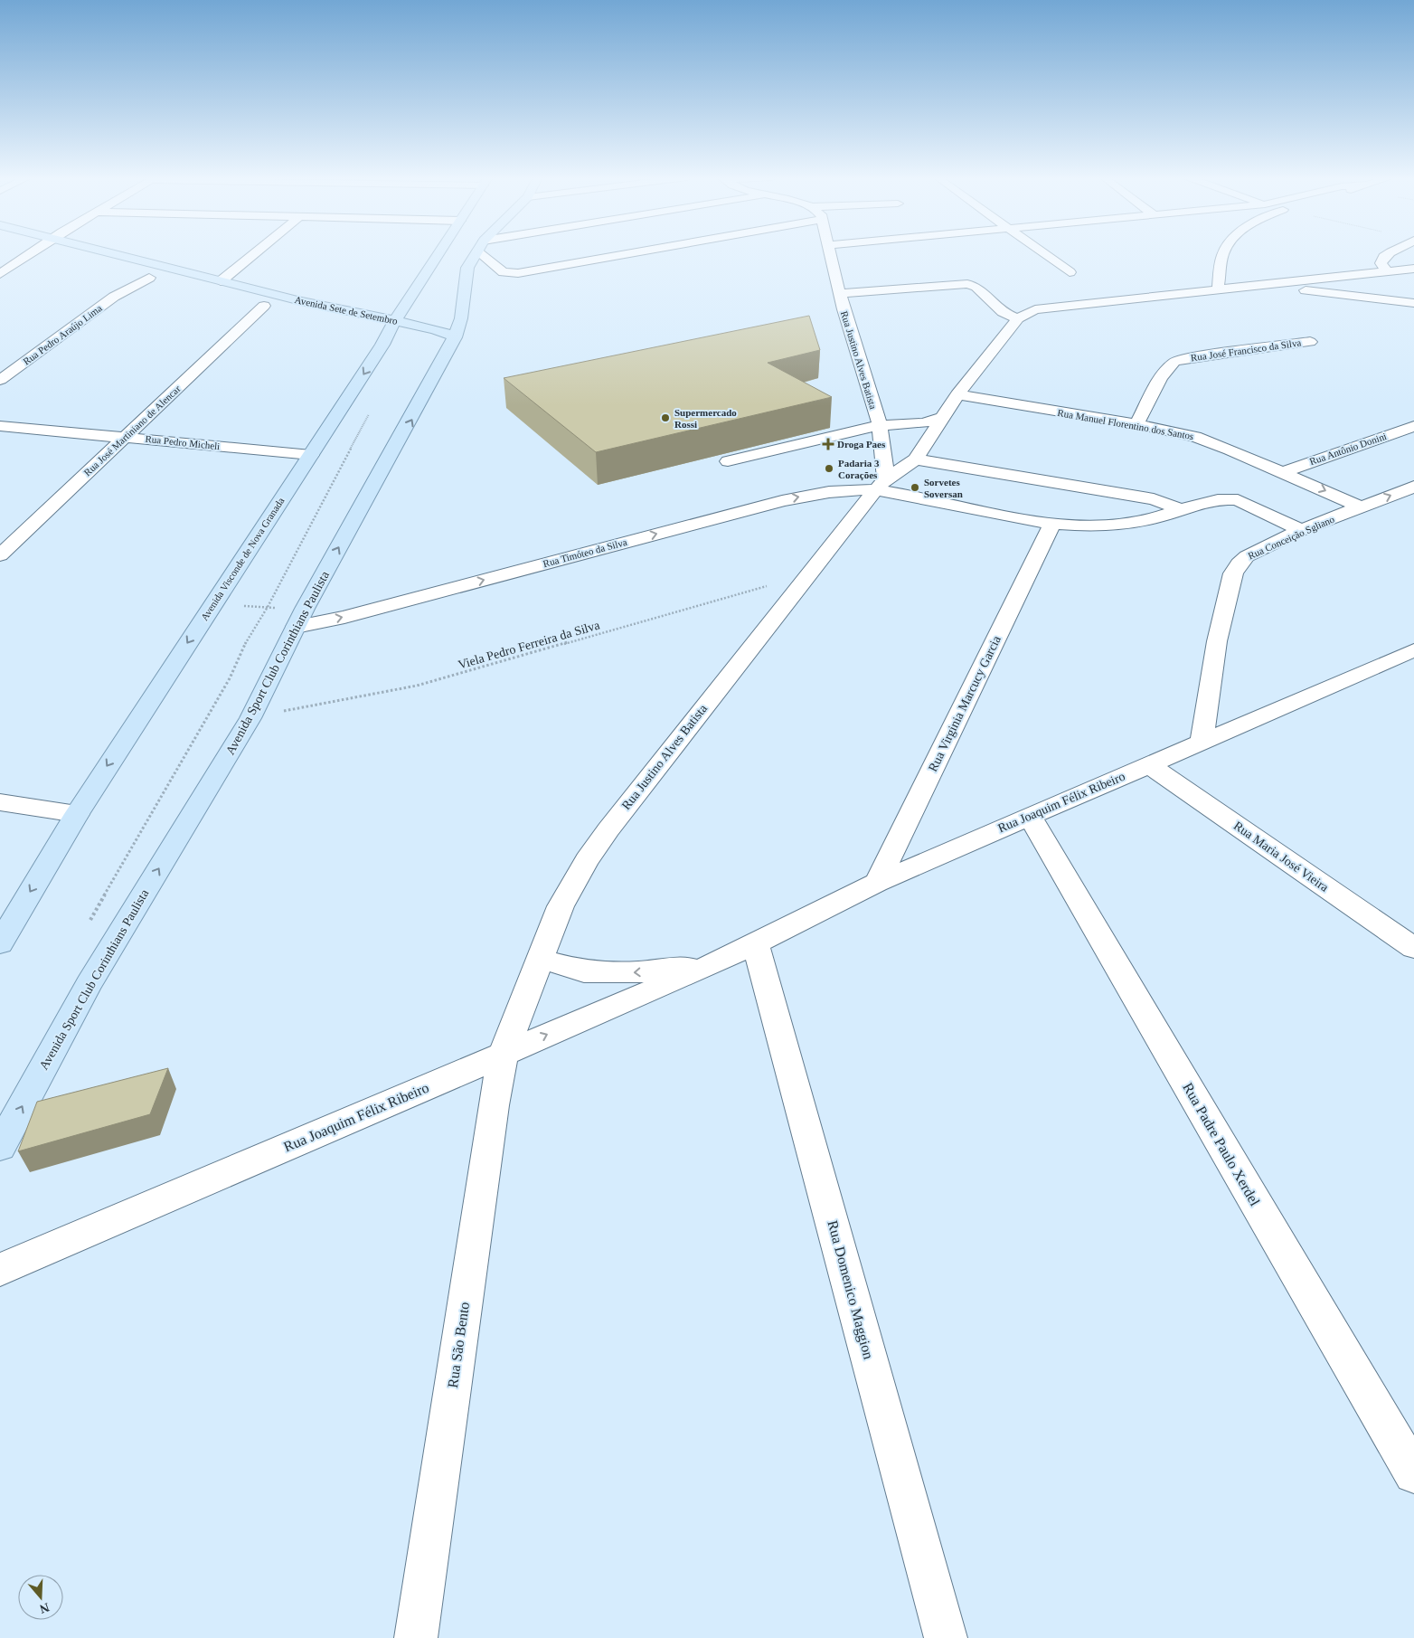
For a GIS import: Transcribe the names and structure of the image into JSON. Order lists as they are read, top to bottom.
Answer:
{
  "streets": {
    "main road": ["Avenida Sete de Setembro", "Avenida Visconde de Nova Granada", "Avenida Sport Club Corinthians Paulista"],
    "street": [
      "Rua Pedro Araújo Lima",
      "Rua José Francisco da Silva",
      "Rua Justino Alves Batista",
      "Rua Manuel Florentino dos Santos",
      "Rua José Martiniano de Alencar",
      "Rua Pedro Micheli",
      "Rua Antônio Donini",
      "Rua Conceição Sgliano",
      "Rua Timóteo da Silva",
      "Rua Virginia Marcucy Garcia",
      "Rua Joaquim Félix Ribeiro",
      "Rua Maria José Vieira",
      "Rua Padre Paulo Xerdel",
      "Rua Domenico Maggion",
      "Rua São Bento"
    ],
    "path": ["Viela Pedro Ferreira da Silva"]
  },
  "crossings": [
    ["Avenida Sete de Setembro", "Avenida Visconde de Nova Granada"],
    ["Avenida Sete de Setembro", "Avenida Sport Club Corinthians Paulista"],
    ["Rua José Francisco da Silva", "Rua Manuel Florentino dos Santos"],
    ["Rua Justino Alves Batista", "Rua Timóteo da Silva"],
    ["Rua Justino Alves Batista", "Viela Pedro Ferreira da Silva"],
    ["Rua Justino Alves Batista", "Rua Joaquim Félix Ribeiro"],
    ["Rua Justino Alves Batista", "Rua São Bento"],
    ["Rua Manuel Florentino dos Santos", "Rua Antônio Donini"],
    ["Rua Manuel Florentino dos Santos", "Rua Conceição Sgliano"],
    ["Rua José Martiniano de Alencar", "Rua Pedro Micheli"],
    ["Rua Pedro Micheli", "Avenida Visconde de Nova Granada"],
    ["Rua Conceição Sgliano", "Rua Timóteo da Silva"],
    ["Rua Conceição Sgliano", "Rua Joaquim Félix Ribeiro"],
    ["Rua Timóteo da Silva", "Avenida Sport Club Corinthians Paulista"],
    ["Rua Timóteo da Silva", "Rua Virginia Marcucy Garcia"],
    ["Viela Pedro Ferreira da Silva", "Avenida Sport Club Corinthians Paulista"],
    ["Rua Virginia Marcucy Garcia", "Rua Joaquim Félix Ribeiro"],
    ["Rua Joaquim Félix Ribeiro", "Rua Maria José Vieira"],
    ["Rua Joaquim Félix Ribeiro", "Rua Padre Paulo Xerdel"],
    ["Rua Joaquim Félix Ribeiro", "Rua Domenico Maggion"],
    ["Rua Joaquim Félix Ribeiro", "Rua São Bento"]
  ],
  "one_way": ["Rua Timóteo da Silva", "Avenida Visconde de Nova Granada", "Avenida Sport Club Corinthians Paulista"],
  "places": {
    "other": ["Supermercado Rossi", "Padaria 3 Corações", "Sorvetes Soversan"],
    "health": ["Droga Paes"]
  },
  "north": "bottom"
}
